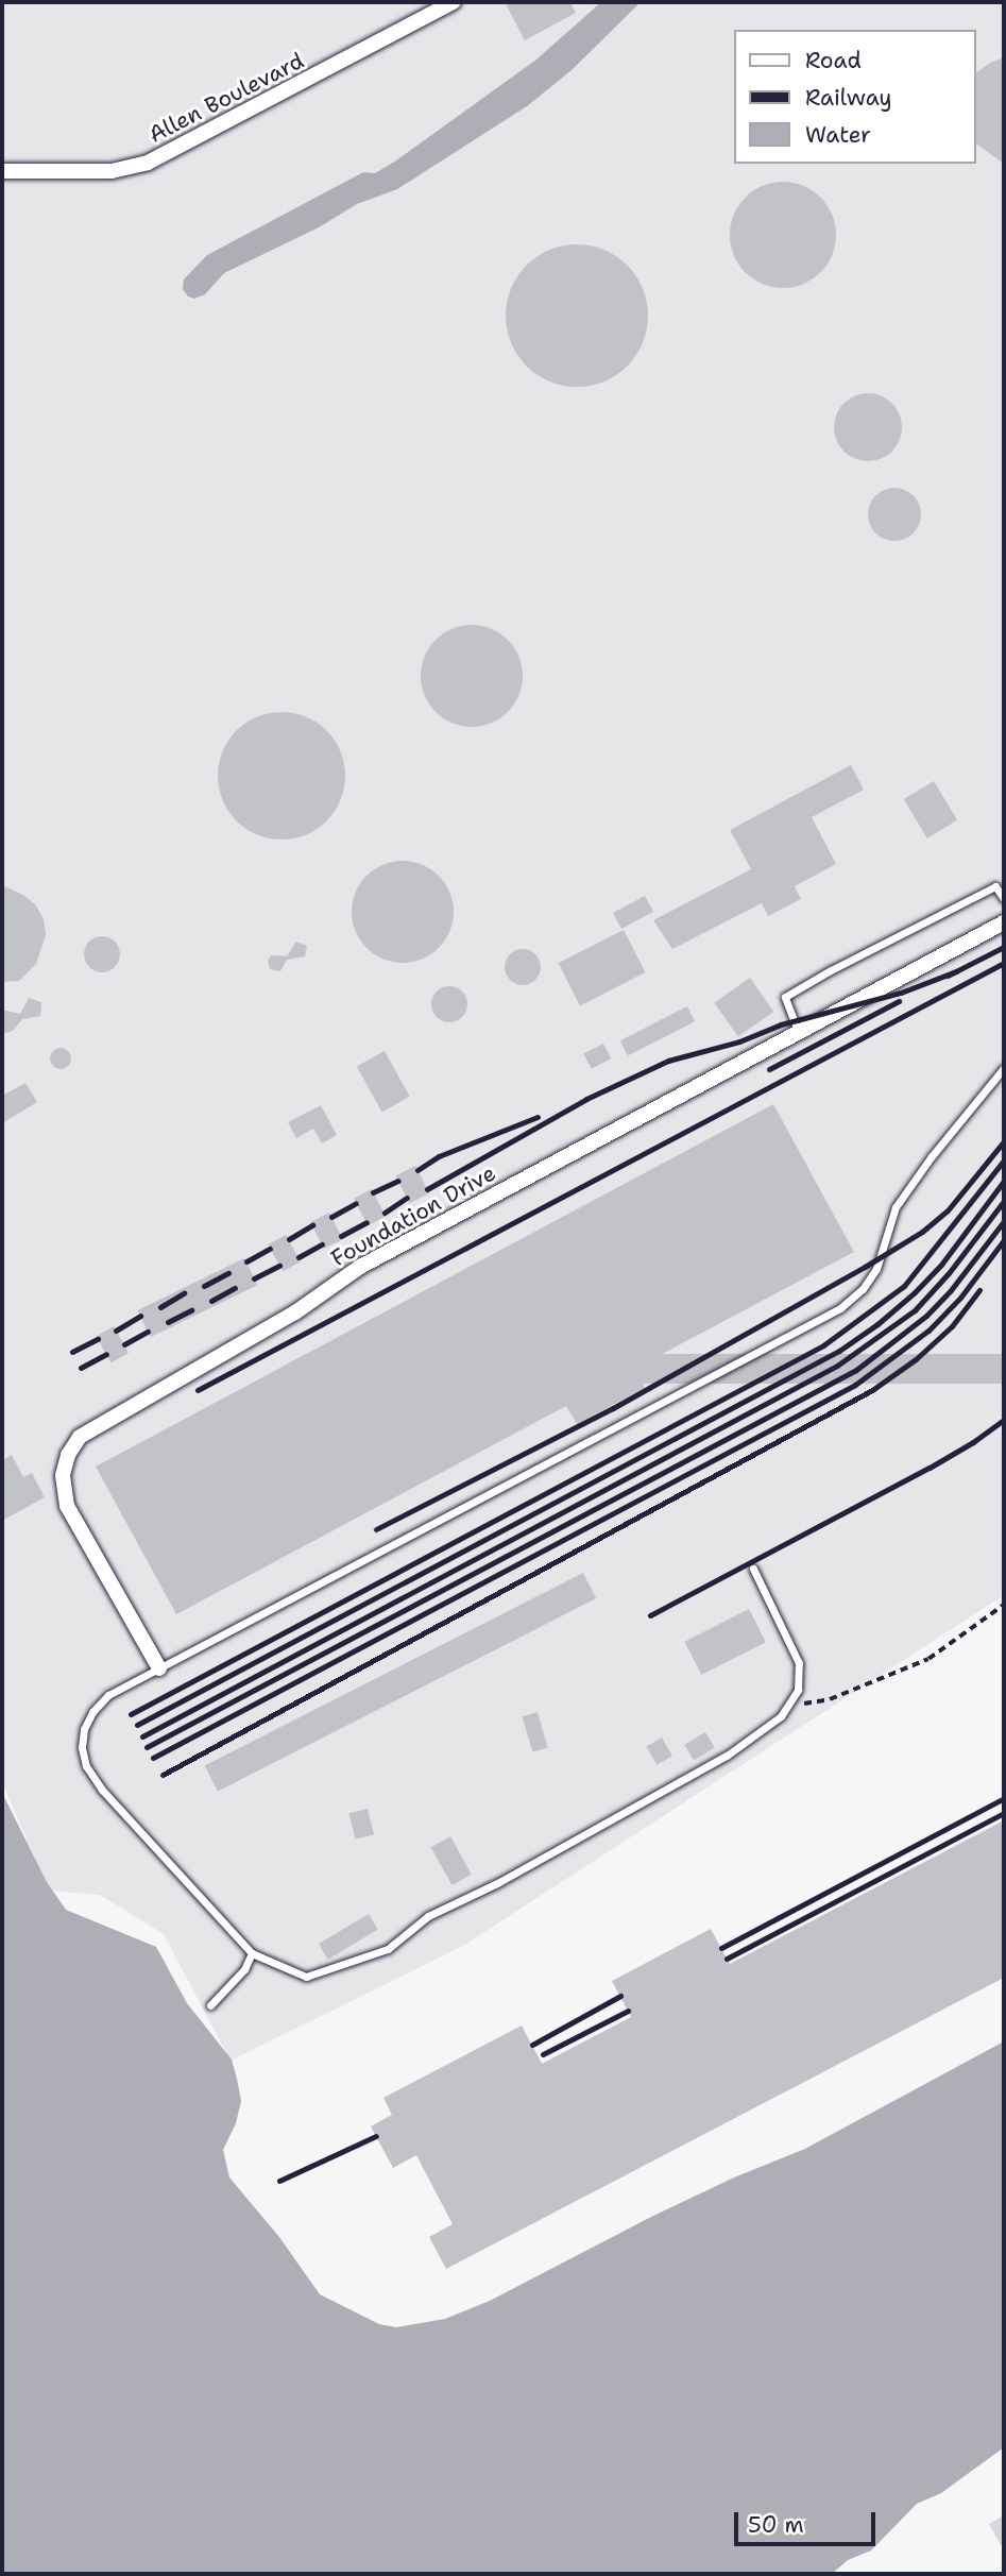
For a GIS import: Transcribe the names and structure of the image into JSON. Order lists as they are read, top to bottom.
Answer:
{
  "streets": {
    "street": ["Allen Boulevard", "Foundation Drive"]
  },
  "legend": ["Road", "Railway", "Water"],
  "scale_bar": "50 m"
}
